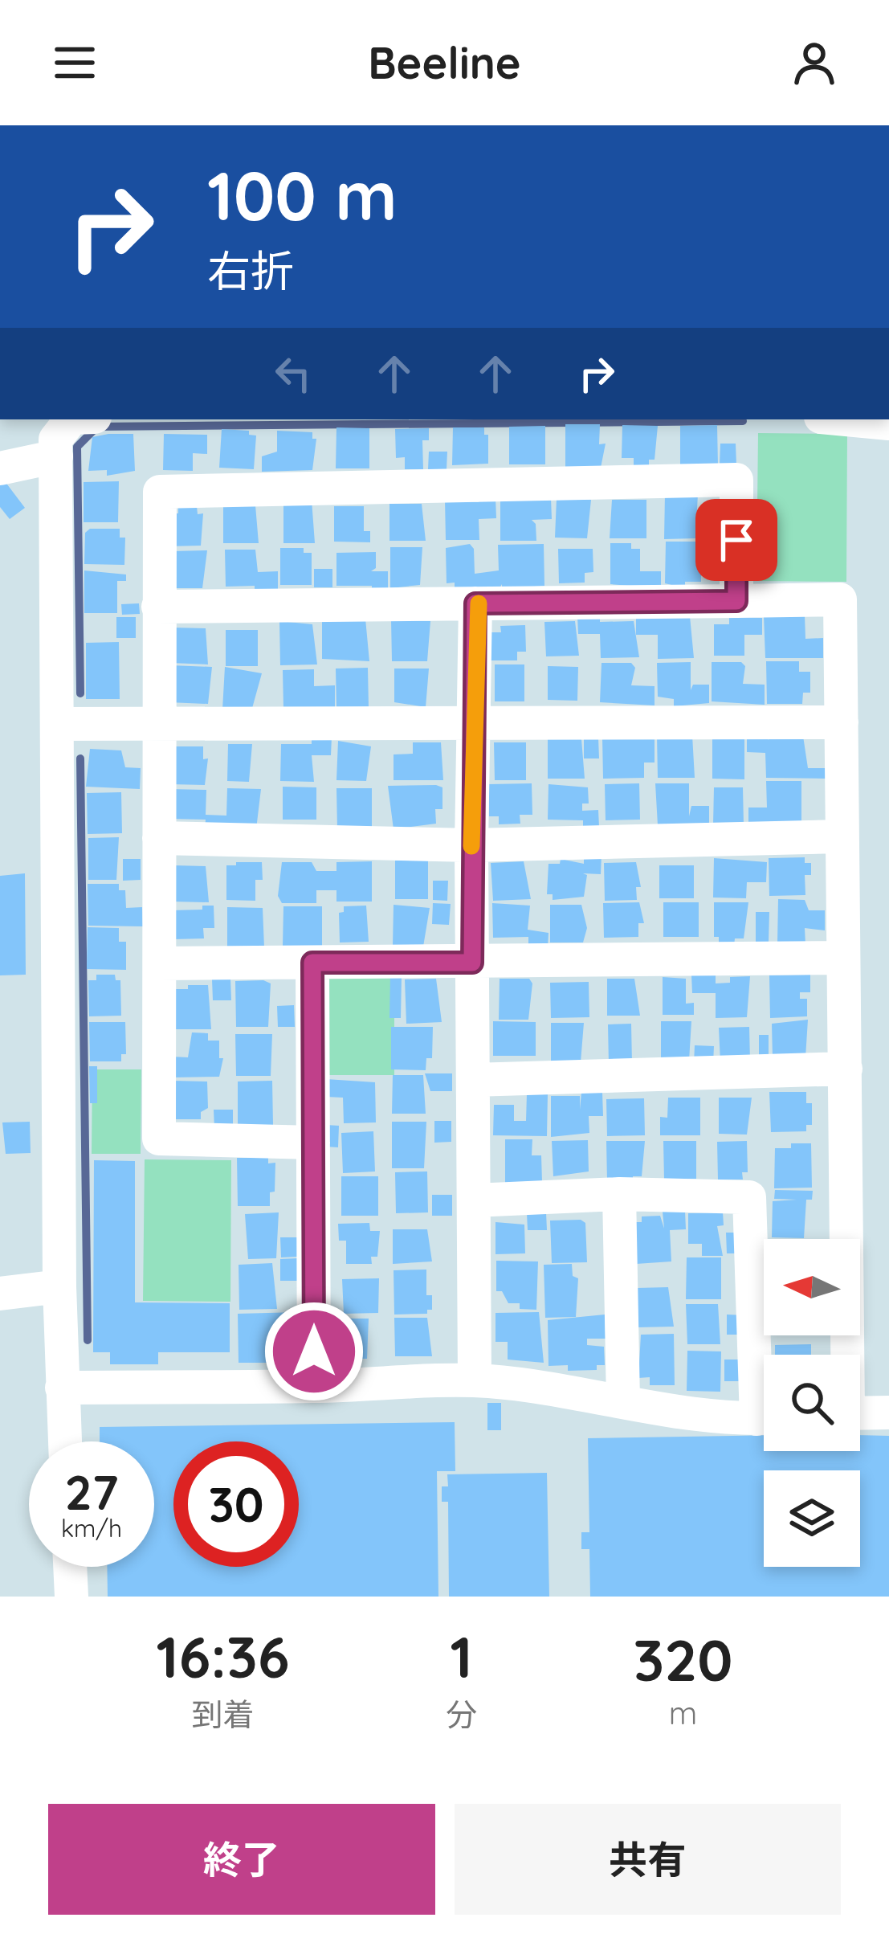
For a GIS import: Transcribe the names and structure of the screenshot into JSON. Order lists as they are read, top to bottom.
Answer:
{
  "north": "left",
  "page": {
    "header": "Beeline",
    "turn": ["100 m", "右折"],
    "speed": "27 km/h",
    "limit": "30",
    "eta": [
      "16:36",
      "到着",
      "1",
      "分",
      "320",
      "m"
    ],
    "buttons": ["終了", "共有"]
  }
}
